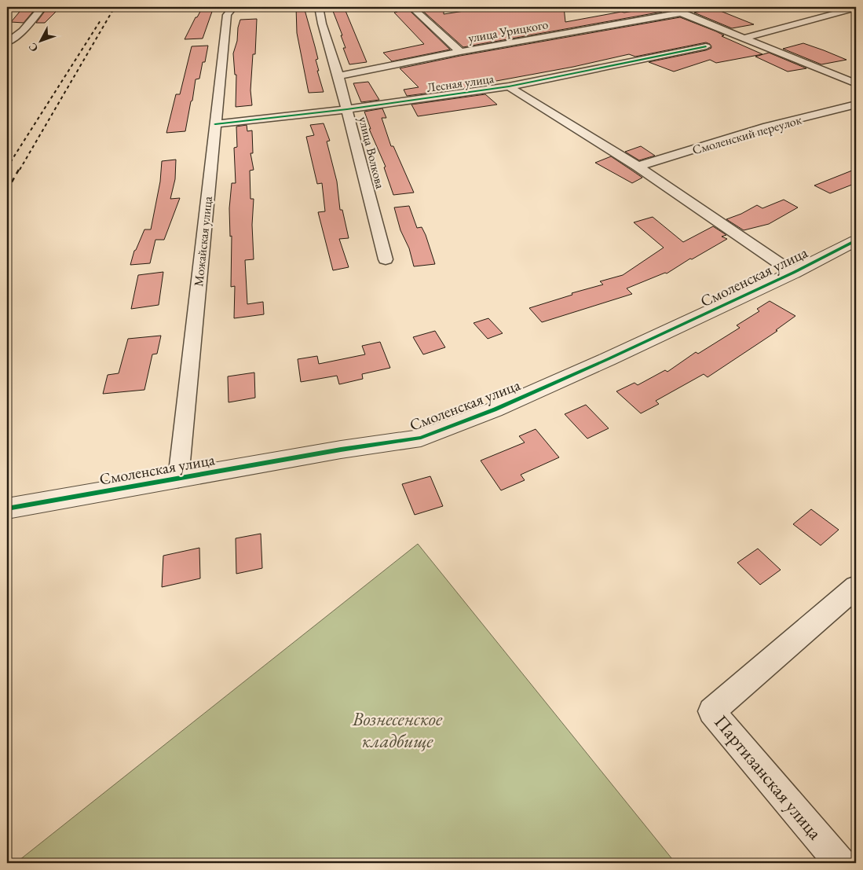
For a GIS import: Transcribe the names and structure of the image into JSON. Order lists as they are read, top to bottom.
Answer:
{
  "streets": {
    "street": [
      "улица Урицкого",
      "Лесная улица",
      "Смоленский переулок",
      "улица Волкова",
      "Можайская улица",
      "Смоленская улица",
      "Партизанская улица"
    ]
  },
  "crossings": [
    ["улица Урицкого", "улица Волкова"],
    ["Лесная улица", "улица Волкова"],
    ["Лесная улица", "Можайская улица"],
    ["Можайская улица", "Смоленская улица"]
  ],
  "parks": ["Вознесенское кладбище"],
  "north": "bottom left"
}
